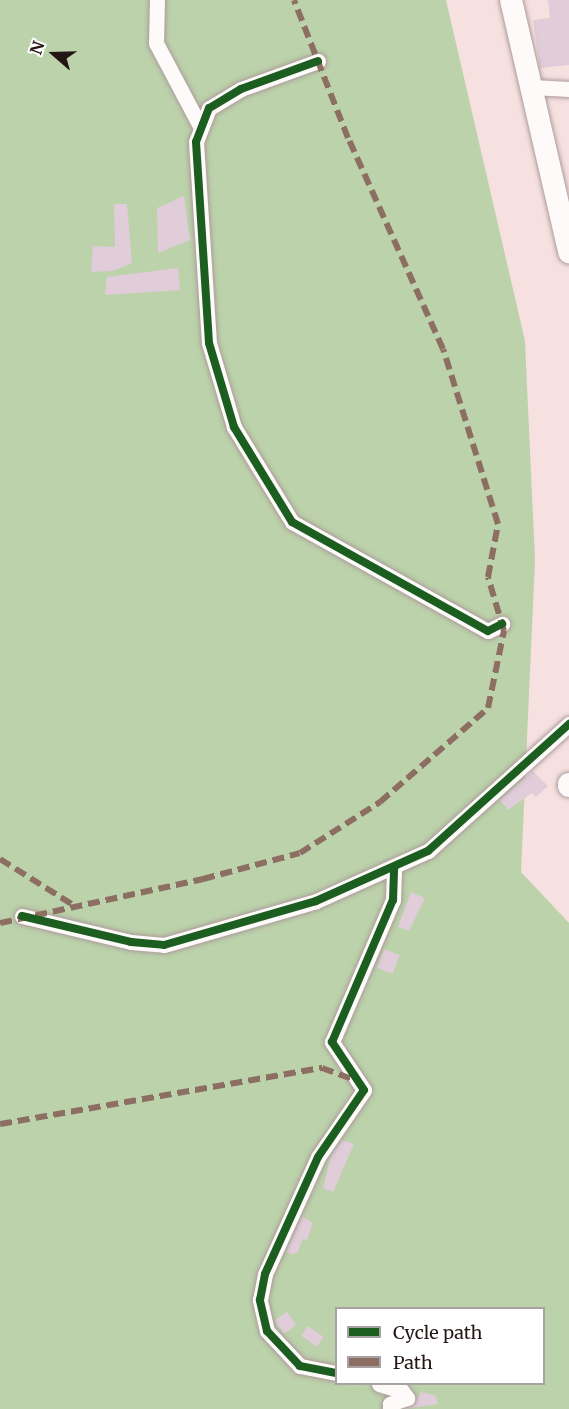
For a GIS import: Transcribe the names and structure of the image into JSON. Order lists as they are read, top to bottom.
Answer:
{
  "legend": ["Cycle path", "Path"],
  "north": "left"
}
